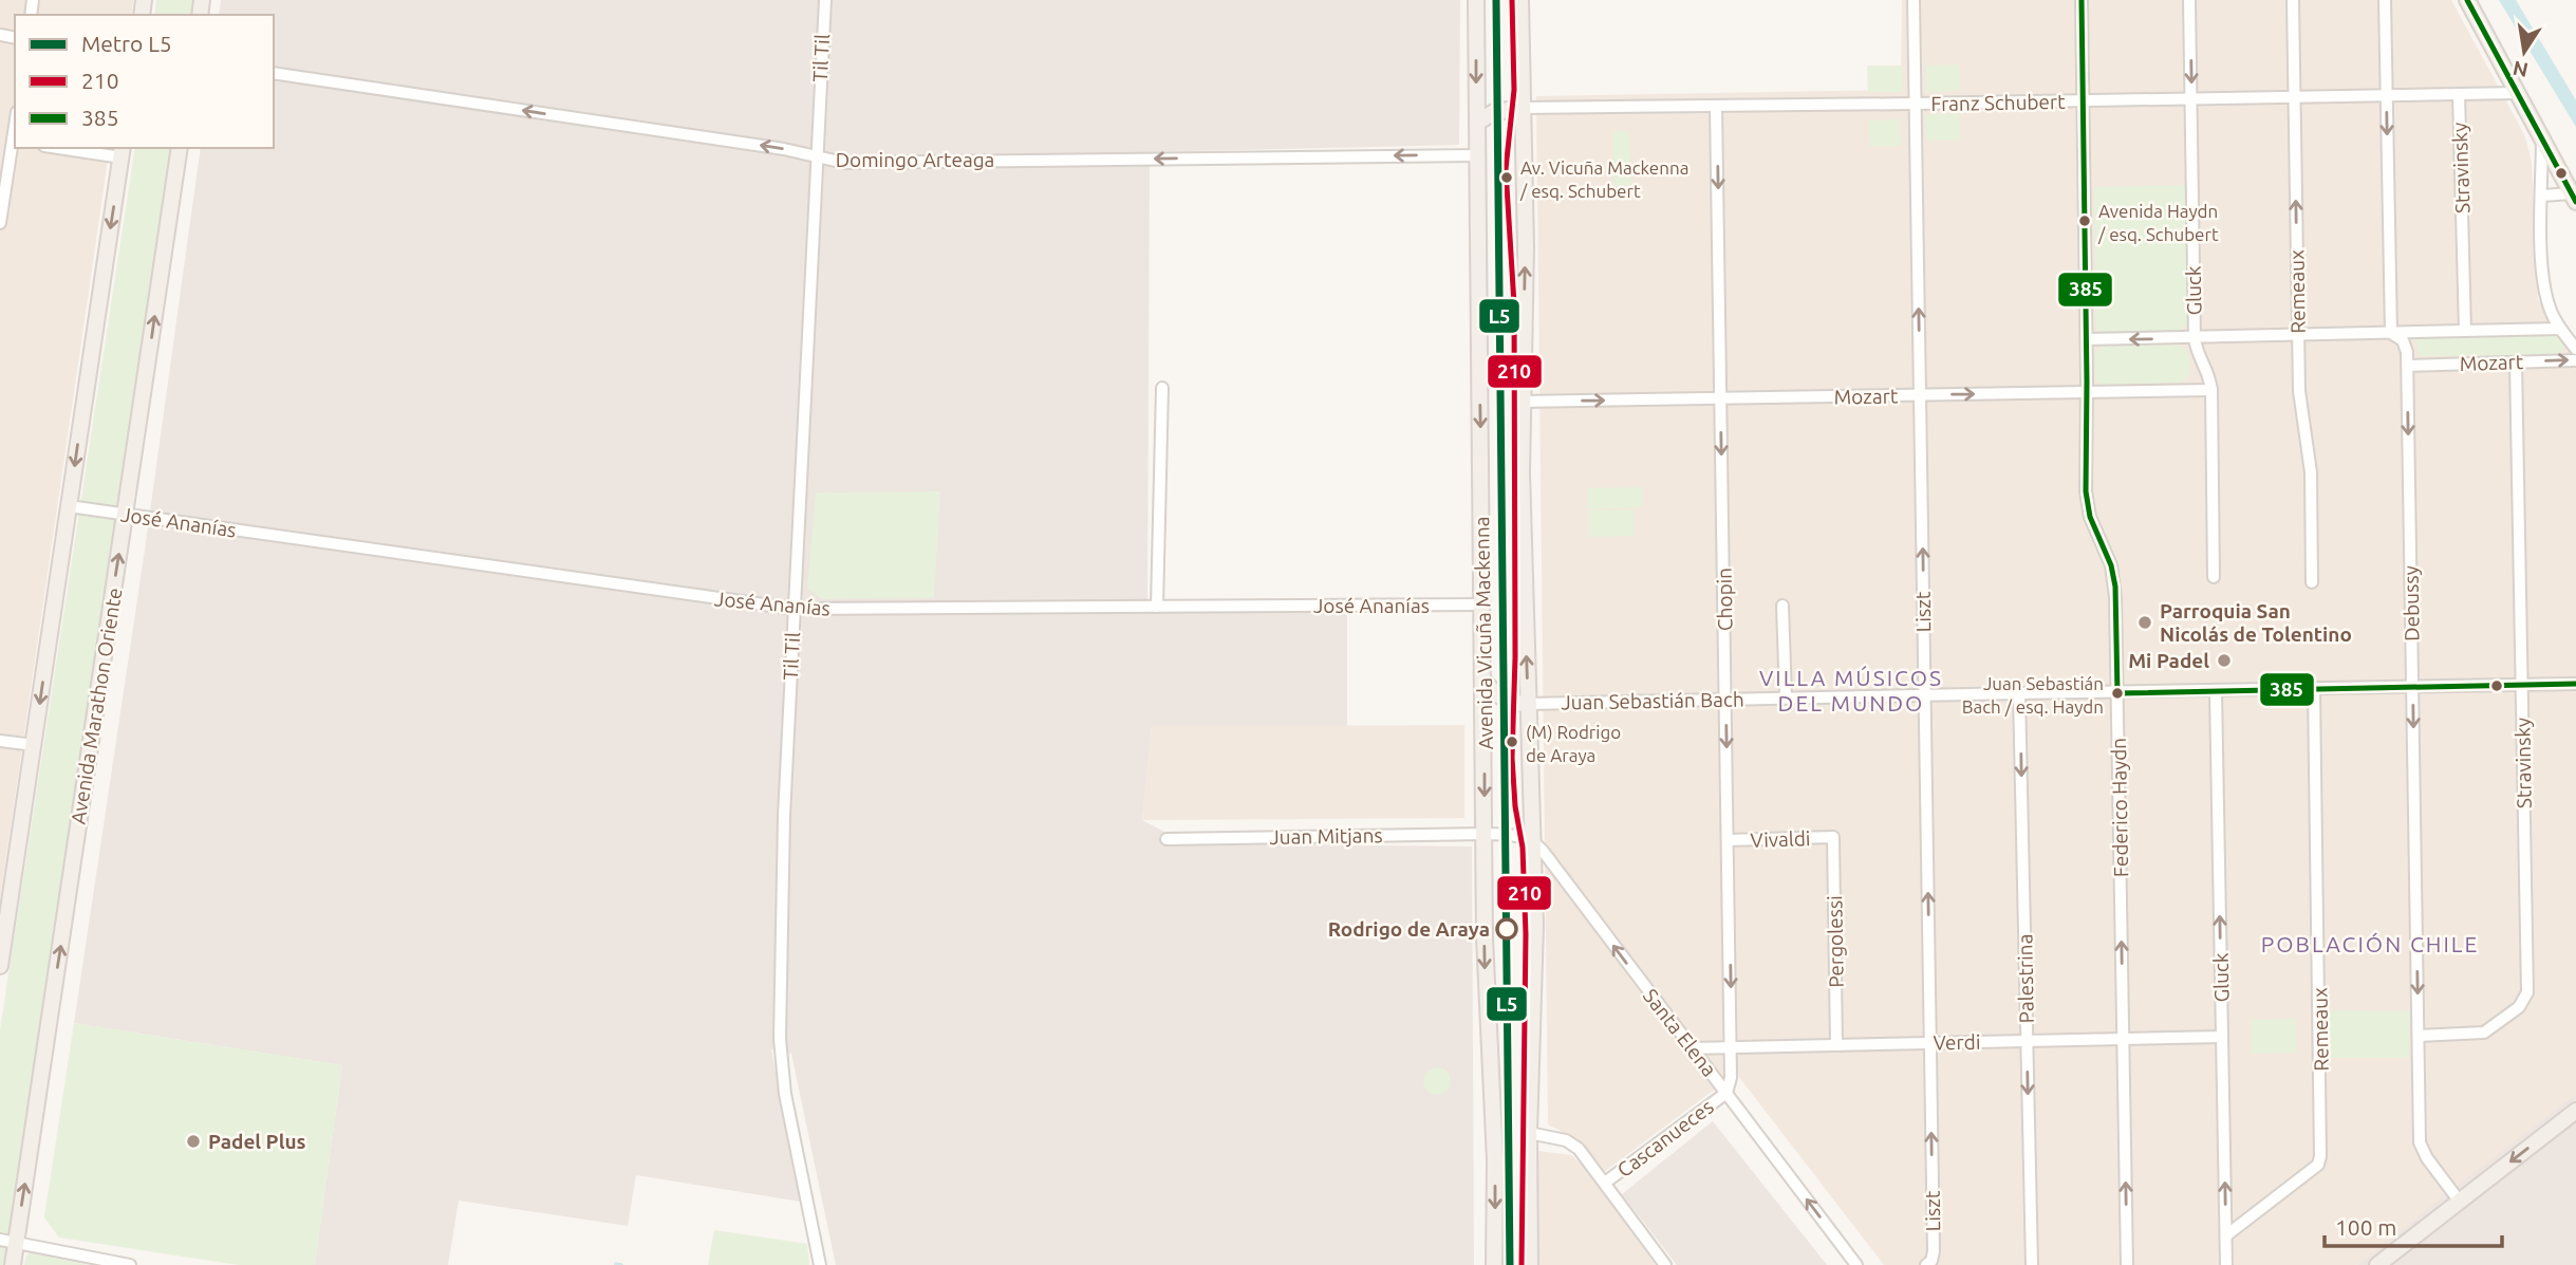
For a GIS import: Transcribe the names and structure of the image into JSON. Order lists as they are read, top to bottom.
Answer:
{
  "streets": {
    "main road": ["Avenida Vicuña Mackenna", "Avenida Marathon Oriente"],
    "street": [
      "Til Til",
      "Franz Schubert",
      "Domingo Arteaga",
      "Stravinsky",
      "Gluck",
      "Remeaux",
      "Mozart",
      "José Ananías",
      "Chopin",
      "Debussy",
      "Liszt",
      "Juan Sebastián Bach",
      "Federico Haydn",
      "Juan Mitjans",
      "Vivaldi",
      "Pergolessi",
      "Palestrina",
      "Santa Elena",
      "Verdi",
      "Cascanueces"
    ]
  },
  "crossings": [
    ["Til Til", "Domingo Arteaga"],
    ["Til Til", "José Ananías"],
    ["Franz Schubert", "Stravinsky"],
    ["Franz Schubert", "Gluck"],
    ["Franz Schubert", "Remeaux"],
    ["Franz Schubert", "Chopin"],
    ["Franz Schubert", "Liszt"],
    ["Franz Schubert", "Avenida Vicuña Mackenna"],
    ["Franz Schubert", "Federico Haydn"],
    ["Domingo Arteaga", "Avenida Vicuña Mackenna"],
    ["Stravinsky", "Mozart"],
    ["Stravinsky", "Debussy"],
    ["Stravinsky", "Juan Sebastián Bach"],
    ["Gluck", "Remeaux"],
    ["Gluck", "Mozart"],
    ["Gluck", "Juan Sebastián Bach"],
    ["Gluck", "Verdi"],
    ["Remeaux", "Mozart"],
    ["Remeaux", "Juan Sebastián Bach"],
    ["Mozart", "Chopin"],
    ["Mozart", "Debussy"],
    ["Mozart", "Liszt"],
    ["Mozart", "Avenida Vicuña Mackenna"],
    ["Mozart", "Federico Haydn"],
    ["José Ananías", "Avenida Vicuña Mackenna"],
    ["José Ananías", "Avenida Marathon Oriente"],
    ["Chopin", "Juan Sebastián Bach"],
    ["Chopin", "Vivaldi"],
    ["Chopin", "Santa Elena"],
    ["Chopin", "Verdi"],
    ["Chopin", "Cascanueces"],
    ["Debussy", "Juan Sebastián Bach"],
    ["Liszt", "Juan Sebastián Bach"],
    ["Liszt", "Verdi"],
    ["Avenida Vicuña Mackenna", "Juan Sebastián Bach"],
    ["Avenida Vicuña Mackenna", "Juan Mitjans"],
    ["Avenida Vicuña Mackenna", "Santa Elena"],
    ["Juan Sebastián Bach", "Federico Haydn"],
    ["Juan Sebastián Bach", "Palestrina"],
    ["Federico Haydn", "Verdi"],
    ["Vivaldi", "Pergolessi"],
    ["Pergolessi", "Verdi"],
    ["Palestrina", "Verdi"],
    ["Santa Elena", "Verdi"],
    ["Santa Elena", "Cascanueces"]
  ],
  "one_way": [
    "Domingo Arteaga",
    "Chopin",
    "Debussy",
    "Liszt",
    "Federico Haydn",
    "Palestrina",
    "Santa Elena"
  ],
  "districts": ["VILLA MÚSICOS DEL MUNDO", "POBLACIÓN CHILE"],
  "places": [
    "Av. Vicuña Mackenna / esq. Schubert",
    "Avenida Haydn / esq. Schubert",
    "Parroquia San Nicolás de Tolentino",
    "Mi Padel",
    "Juan Sebastián Bach / esq. Haydn",
    "(M) Rodrigo de Araya",
    "Rodrigo de Araya",
    "Padel Plus"
  ],
  "lines": ["metro line L5", "transit line 210", "transit line 385"],
  "legend": ["Metro L5", "210", "385"],
  "scale_bar": "100 m",
  "north": "bottom"
}
